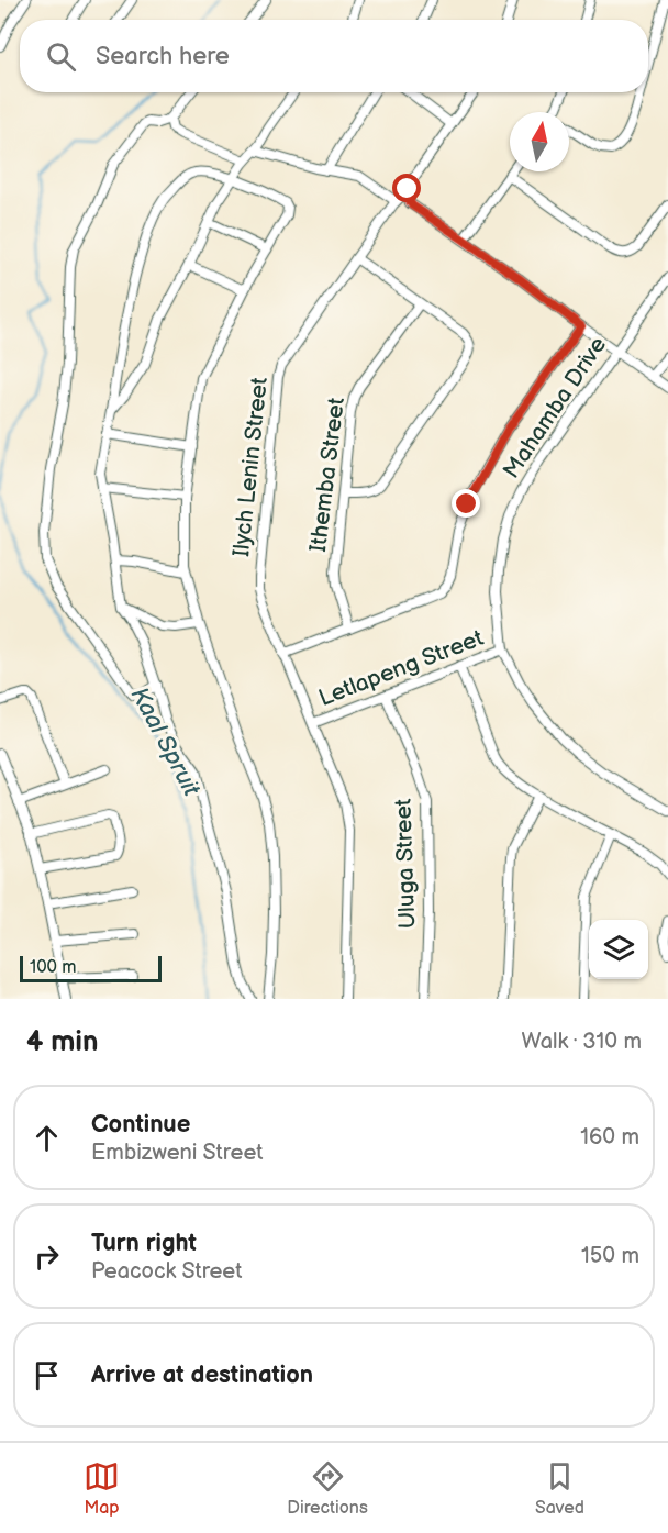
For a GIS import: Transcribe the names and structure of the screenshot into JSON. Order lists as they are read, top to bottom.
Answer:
{
  "streets": {
    "street": [
      "Mahamba Drive",
      "Ilych Lenin Street",
      "Ithemba Street",
      "Letlapeng Street",
      "Uluga Street"
    ]
  },
  "crossings": [
    ["Mahamba Drive", "Letlapeng Street"],
    ["Ilych Lenin Street", "Letlapeng Street"],
    ["Letlapeng Street", "Uluga Street"]
  ],
  "water": ["Kaal Spruit"],
  "scale_bar": "100 m",
  "north": "top",
  "page": {
    "search": "Search here",
    "scale": "100 m",
    "heading": ["4 min", "Walk · 310 m"],
    "list": [
      ["Continue", "Embizweni Street", "160 m"],
      ["Turn right", "Peacock Street", "150 m"],
      "Arrive at destination"
    ],
    "nav": ["Map", "Directions", "Saved"]
  }
}
